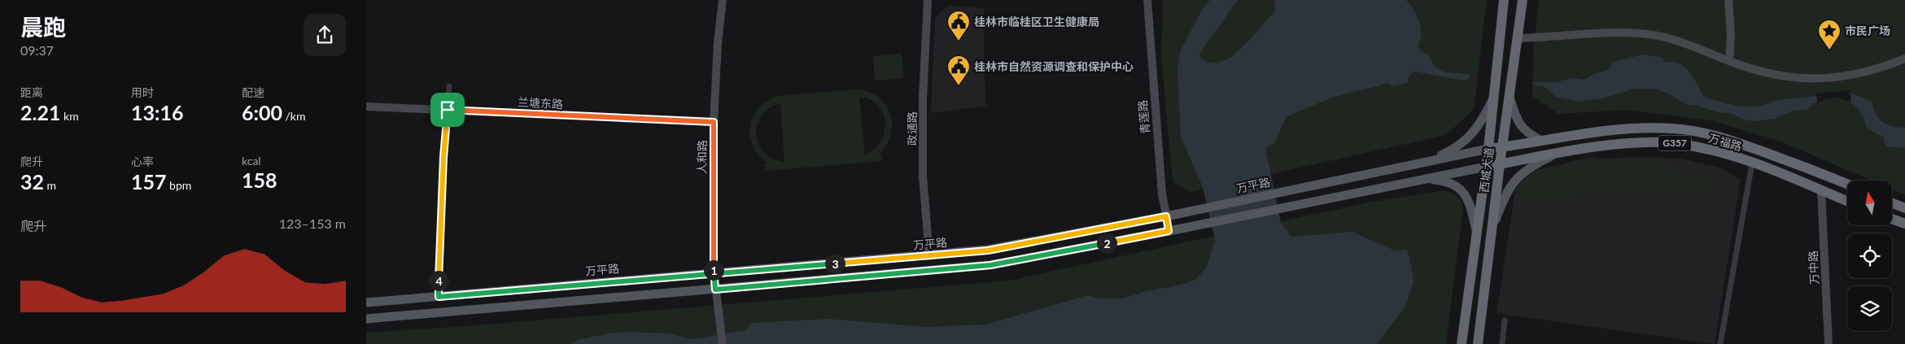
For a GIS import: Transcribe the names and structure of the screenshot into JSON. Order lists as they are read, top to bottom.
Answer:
{
  "streets": {
    "highway": ["万福路", "G357", "西城大道"],
    "main road": ["万平路"],
    "street": [
      "兰塘东路",
      "青莲路",
      "政通路",
      "人和路",
      "万中路"
    ]
  },
  "crossings": [
    ["兰塘东路", "人和路"],
    ["青莲路", "万平路"],
    ["政通路", "万平路"],
    ["万福路", "西城大道"],
    ["万福路", "万平路"],
    ["万福路", "万中路"],
    ["人和路", "万平路"],
    ["西城大道", "万平路"]
  ],
  "places": {
    "public building": ["桂林市临桂区卫生健康局", "桂林市自然资源调查和保护中心"],
    "place": ["市民广场"]
  },
  "north": "top",
  "page": {
    "heading": ["晨跑", "09:37"],
    "stats": [
      ["距离", "2.21 km"],
      ["用时", "13:16"],
      ["配速", "6:00 /km"],
      ["爬升", "32 m"],
      ["心率", "157 bpm"],
      ["kcal", "158"]
    ],
    "chart": ["爬升", "123–153 m"],
    "pins": [
      "2",
      "3",
      "1",
      "4"
    ]
  }
}
